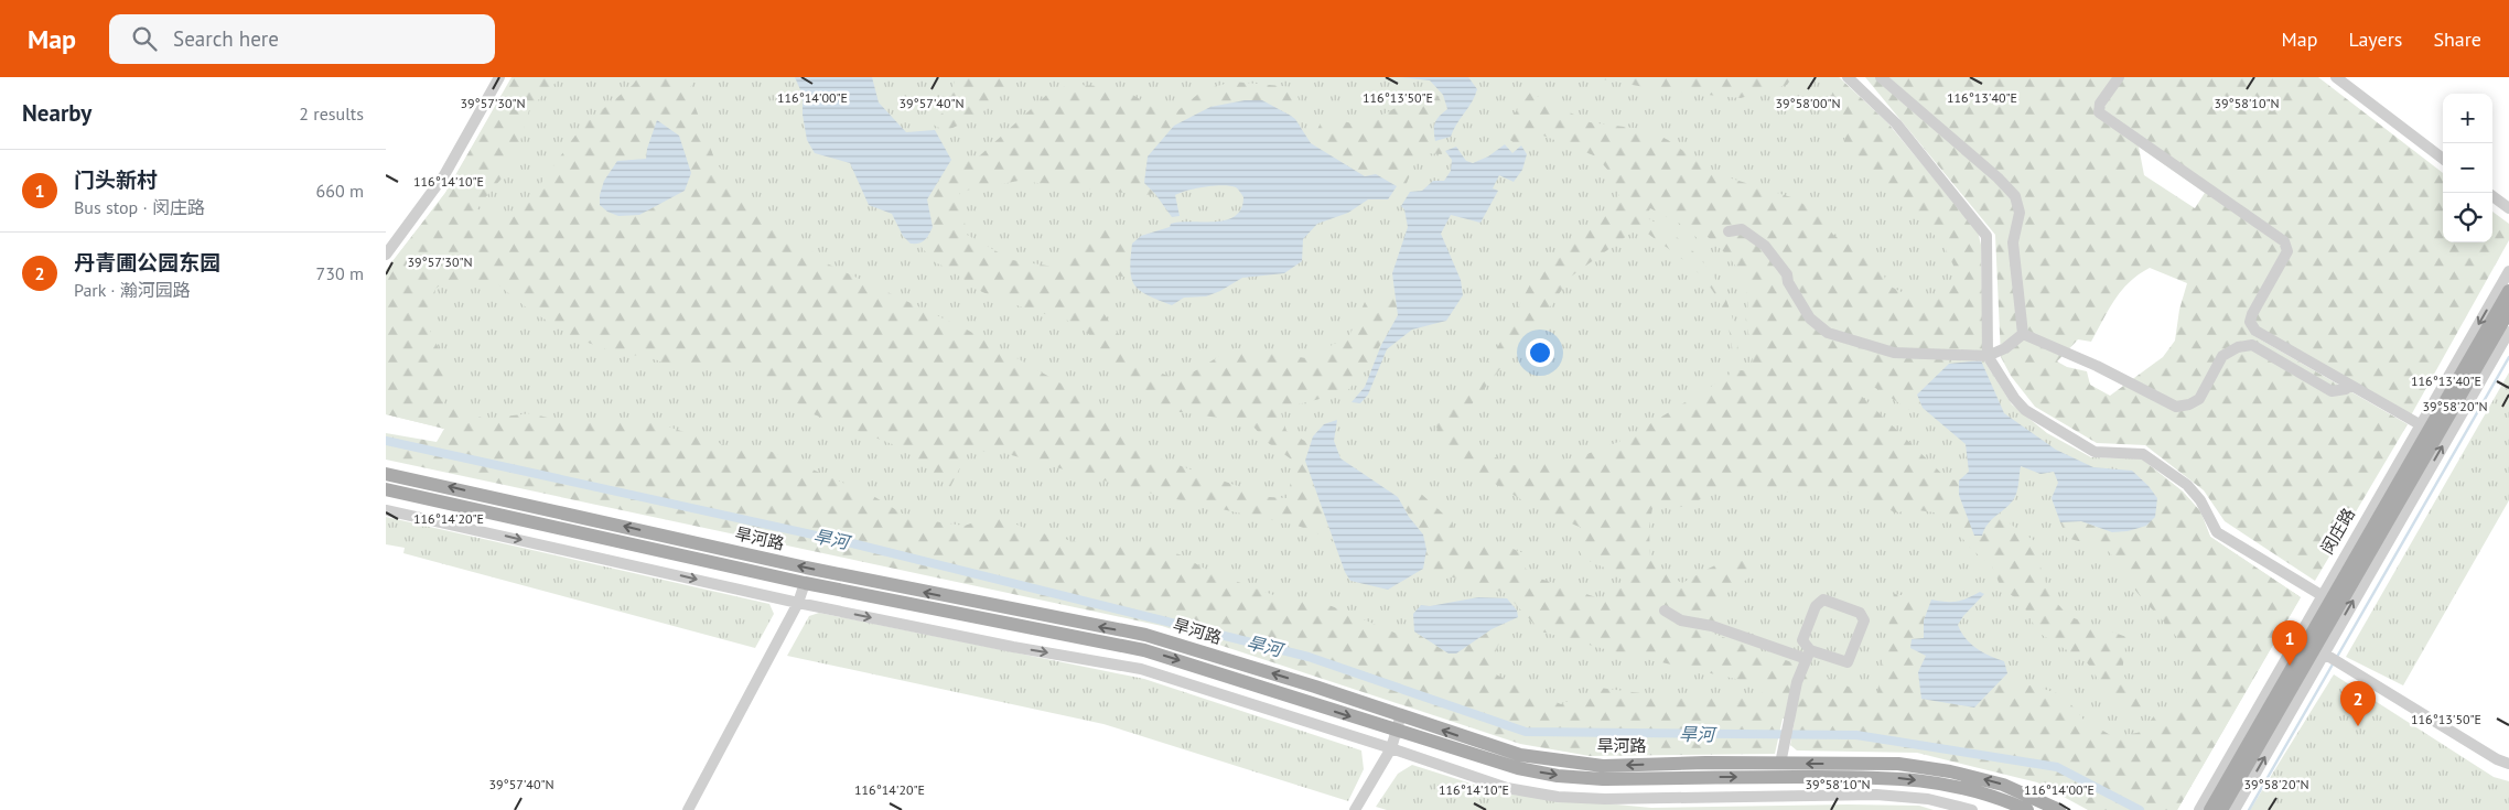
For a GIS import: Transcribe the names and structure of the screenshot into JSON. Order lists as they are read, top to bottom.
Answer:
{
  "streets": {
    "main road": ["闵庄路", "旱河路"]
  },
  "water": ["旱河"],
  "page": {
    "header": "Map",
    "search": "Search here",
    "nav": ["Map", "Layers", "Share"],
    "heading": ["Nearby", "2 results"],
    "map_buttons": ["+", "−"],
    "list": [
      {
        "mark": "1",
        "name": "门头新村",
        "note": "Bus stop · 闵庄路",
        "value": "660 m"
      },
      {
        "mark": "2",
        "name": "丹青圃公园东园",
        "note": "Park · 瀚河园路",
        "value": "730 m"
      }
    ],
    "pins": ["1", "2"]
  },
  "coordinates": [
    "116°13'40\"E",
    "116°14'00\"E",
    "116°13'50\"E",
    "39°57'30\"N",
    "39°57'40\"N",
    "39°58'00\"N",
    "39°58'10\"N",
    "116°14'10\"E",
    "39°58'20\"N",
    "116°14'20\"E"
  ]
}
